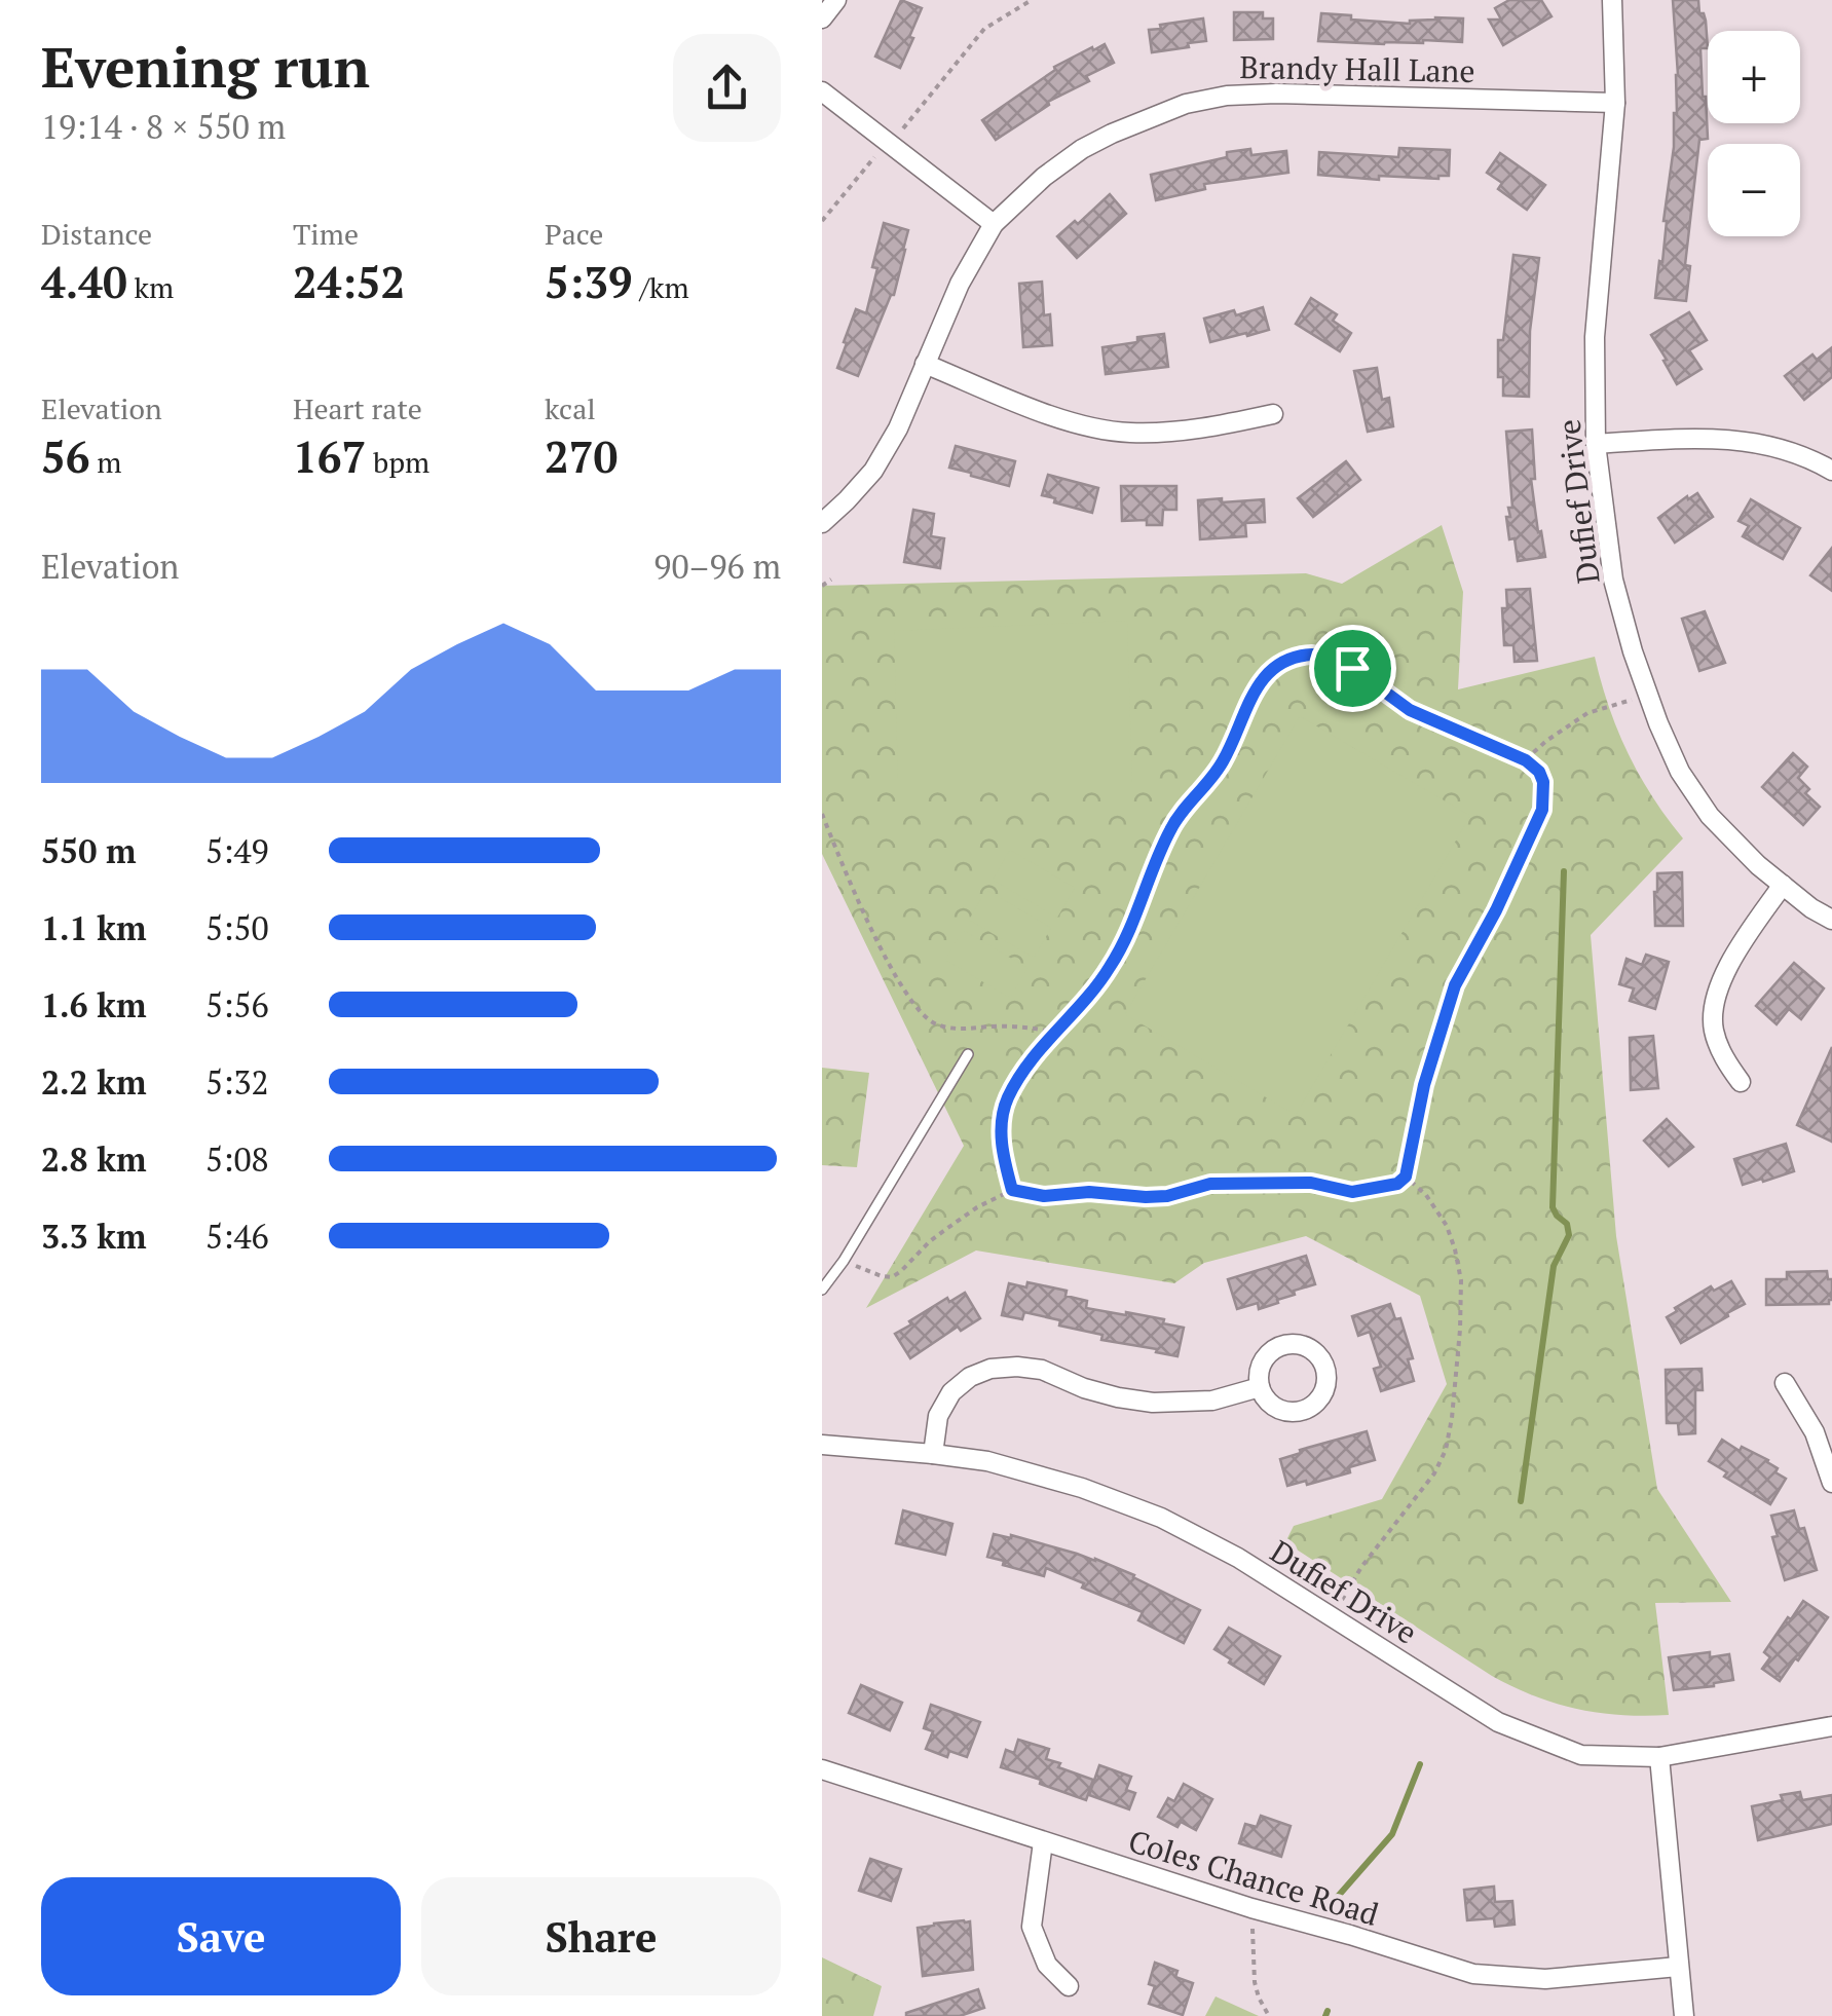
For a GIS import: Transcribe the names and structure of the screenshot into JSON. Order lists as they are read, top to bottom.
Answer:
{
  "streets": {
    "street": ["Brandy Hall Lane", "Dufief Drive", "Coles Chance Road"]
  },
  "crossings": [
    ["Brandy Hall Lane", "Dufief Drive"]
  ],
  "page": {
    "heading": ["Evening run", "19:14 · 8 × 550 m"],
    "map_buttons": ["+", "−"],
    "stats": [
      ["Distance", "4.40 km"],
      ["Time", "24:52"],
      ["Pace", "5:39 /km"],
      ["Elevation", "56 m"],
      ["Heart rate", "167 bpm"],
      ["kcal", "270"]
    ],
    "chart": ["Elevation", "90–96 m"],
    "list": [
      {
        "name": "550 m",
        "note": "5:49"
      },
      {
        "name": "1.1 km",
        "note": "5:50"
      },
      {
        "name": "1.6 km",
        "note": "5:56"
      },
      {
        "name": "2.2 km",
        "note": "5:32"
      },
      {
        "name": "2.8 km",
        "note": "5:08"
      },
      {
        "name": "3.3 km",
        "note": "5:46"
      }
    ],
    "buttons": ["Save", "Share"]
  }
}
